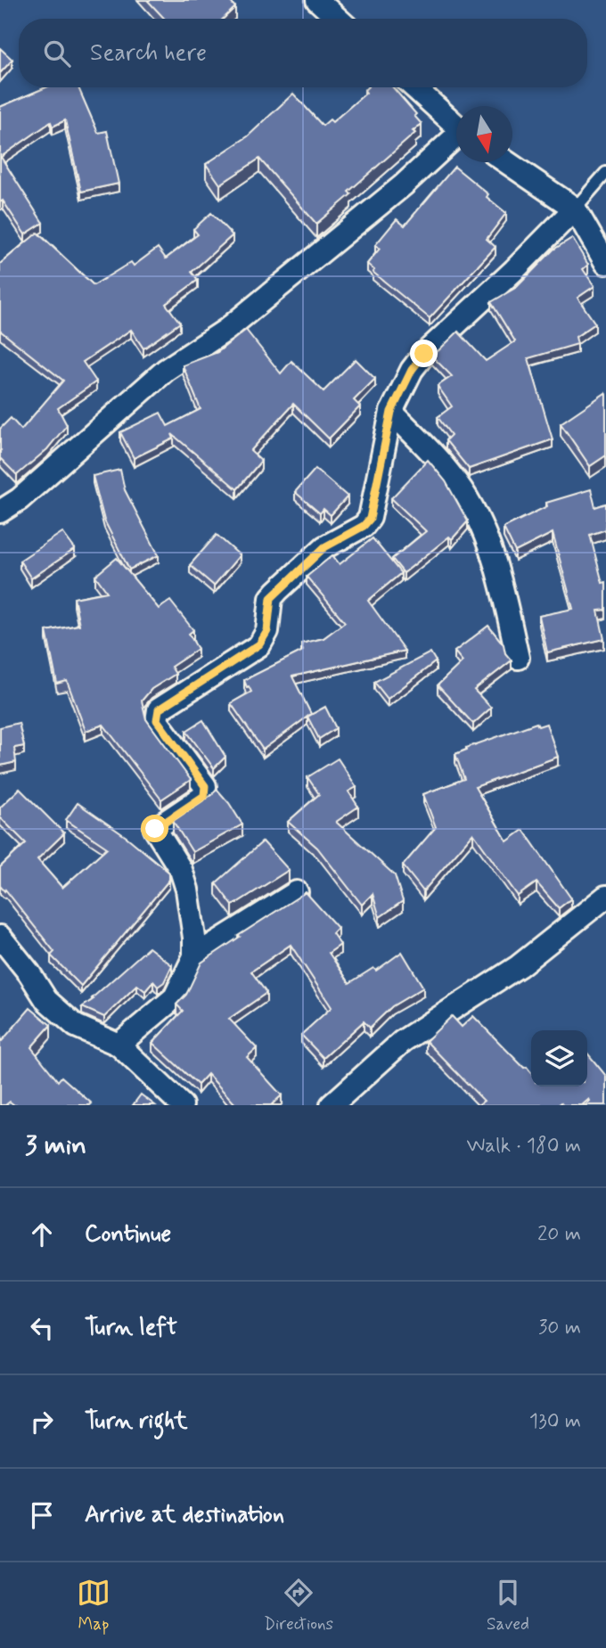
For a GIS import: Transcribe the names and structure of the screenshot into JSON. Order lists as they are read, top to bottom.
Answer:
{
  "north": "bottom",
  "page": {
    "search": "Search here",
    "heading": ["3 min", "Walk · 180 m"],
    "list": [
      ["Continue", "20 m"],
      ["Turn left", "30 m"],
      ["Turn right", "130 m"],
      "Arrive at destination"
    ],
    "nav": ["Map", "Directions", "Saved"]
  }
}
